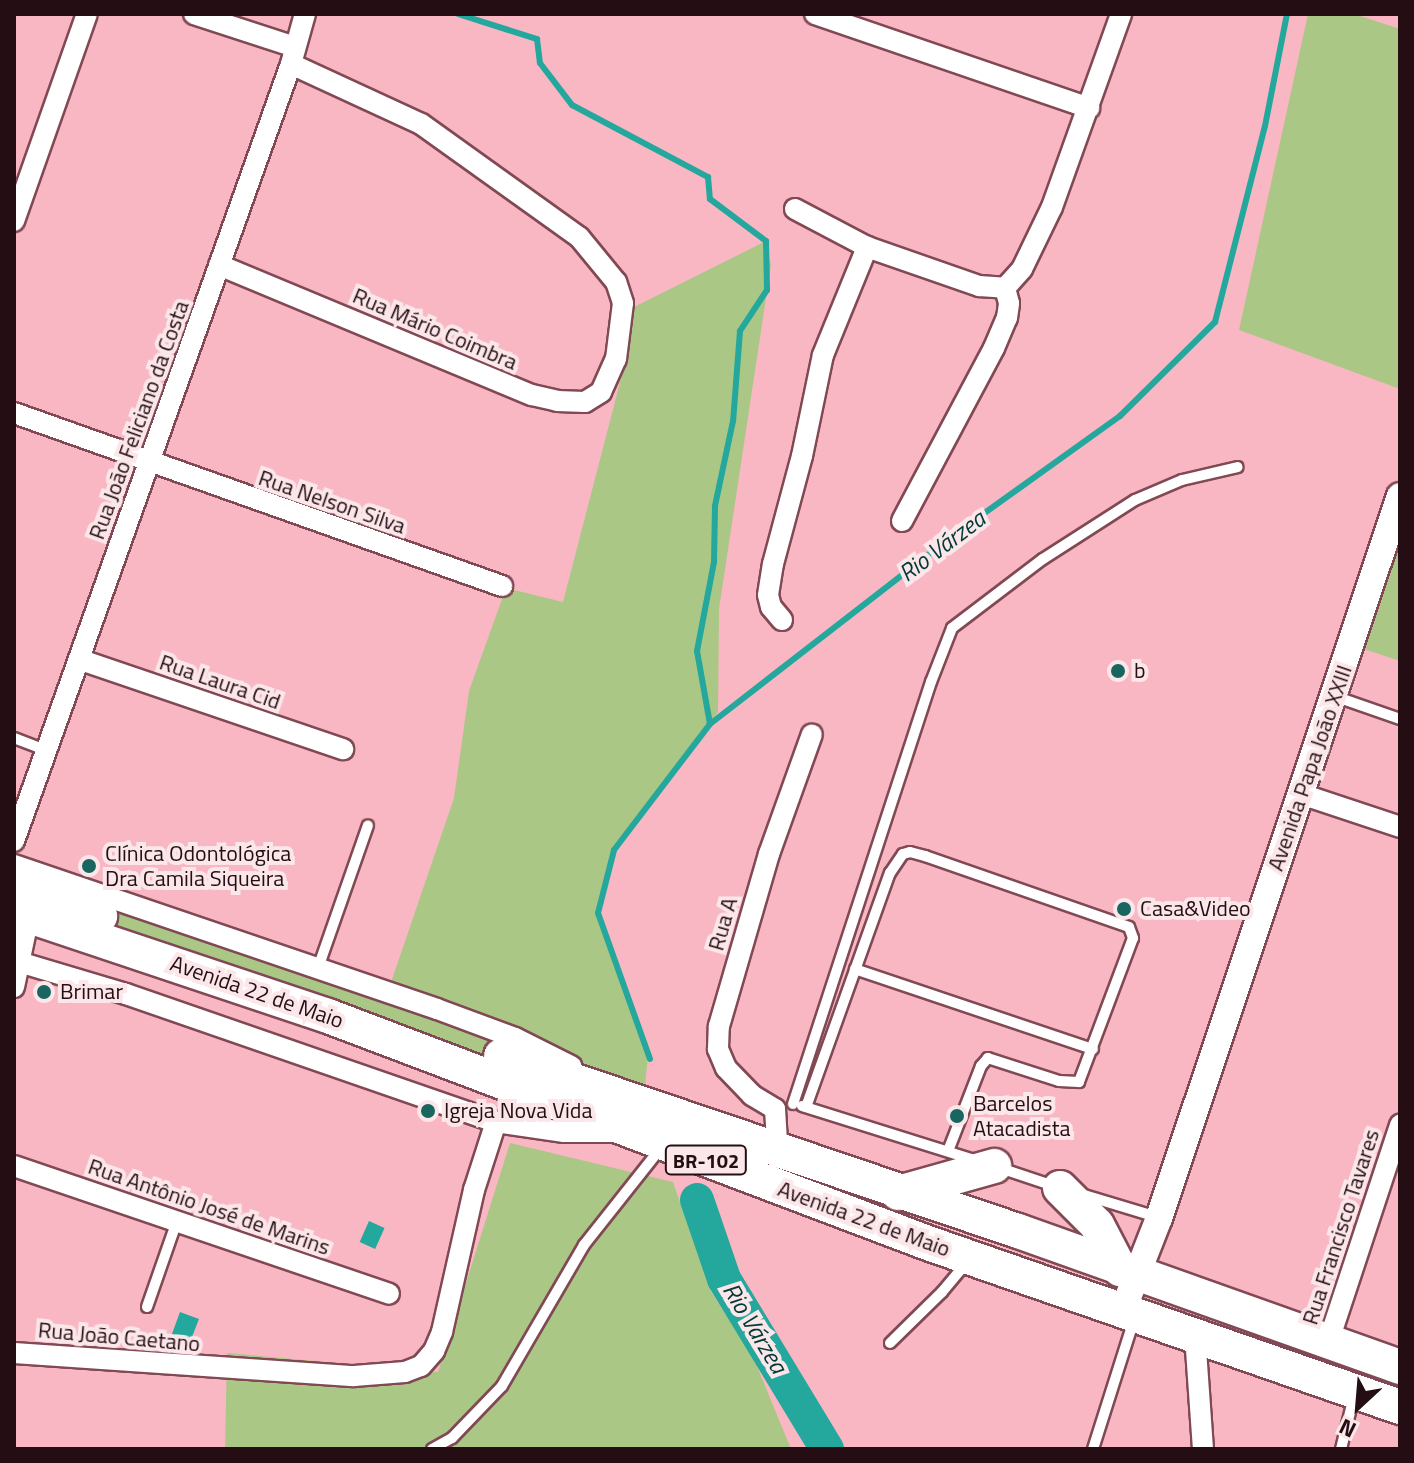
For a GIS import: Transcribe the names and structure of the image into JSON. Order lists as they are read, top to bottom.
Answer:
{
  "streets": {
    "main road": ["Avenida 22 de Maio", "BR-102"],
    "street": [
      "Rua Mário Coimbra",
      "Rua João Feliciano da Costa",
      "Rua Nelson Silva",
      "Rua Laura Cid",
      "Avenida Papa João XXIII",
      "Rua A",
      "Rua Antônio José de Marins",
      "Rua Francisco Tavares",
      "Rua João Caetano"
    ]
  },
  "crossings": [
    ["Rua Mário Coimbra", "Rua João Feliciano da Costa"],
    ["Rua João Feliciano da Costa", "Rua Nelson Silva"],
    ["Rua João Feliciano da Costa", "Rua Laura Cid"],
    ["Avenida Papa João XXIII", "Avenida 22 de Maio"],
    ["Avenida 22 de Maio", "Rua Francisco Tavares"]
  ],
  "water": ["Rio Várzea"],
  "places": [
    "b",
    "Clínica Odontológica Dra Camila Siqueira",
    "Casa&Video",
    "Brimar",
    "Igreja Nova Vida",
    "Barcelos Atacadista"
  ],
  "north": "bottom left"
}
